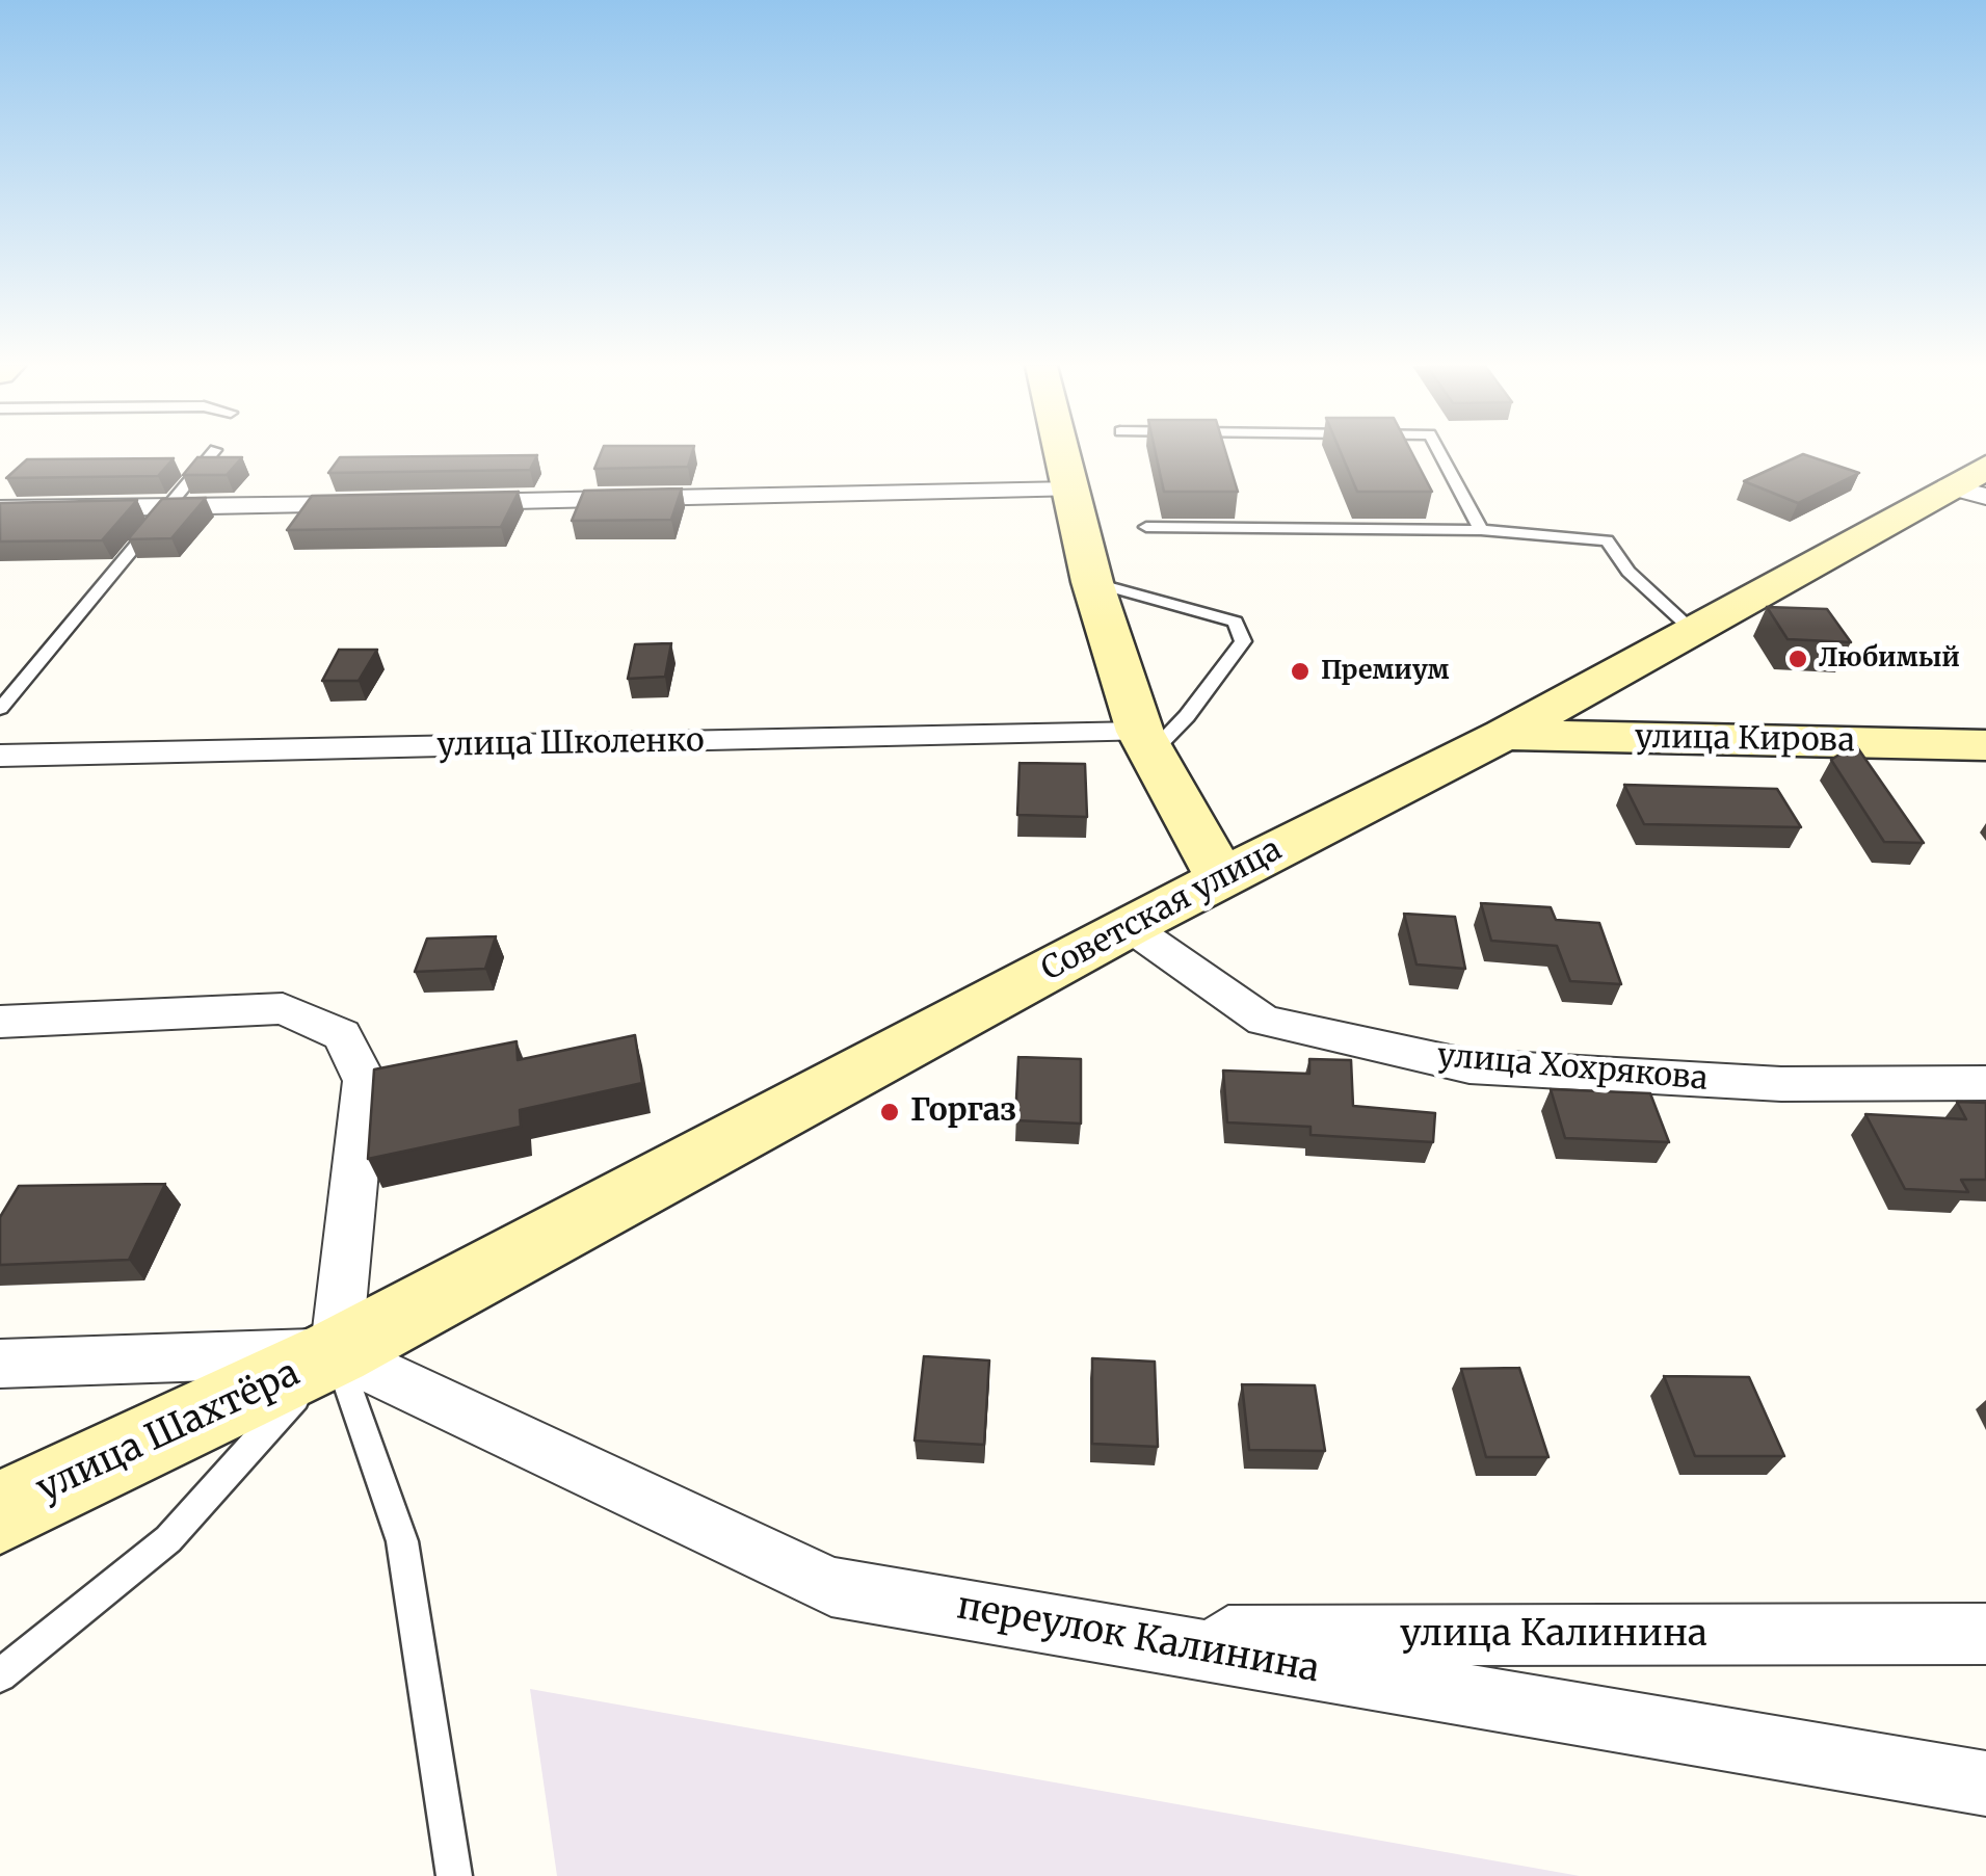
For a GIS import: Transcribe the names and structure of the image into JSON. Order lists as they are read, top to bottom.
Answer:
{
  "streets": {
    "street": [
      "улица Кирова",
      "улица Школенко",
      "Советская улица",
      "улица Хохрякова",
      "улица Шахтёра",
      "улица Калинина",
      "переулок Калинина"
    ]
  },
  "crossings": [
    ["улица Кирова", "Советская улица"],
    ["Советская улица", "улица Хохрякова"],
    ["Советская улица", "улица Шахтёра"],
    ["Советская улица", "переулок Калинина"],
    ["улица Шахтёра", "переулок Калинина"],
    ["улица Калинина", "переулок Калинина"]
  ],
  "places": ["Любимый", "Премиум", "Горгаз"]
}
